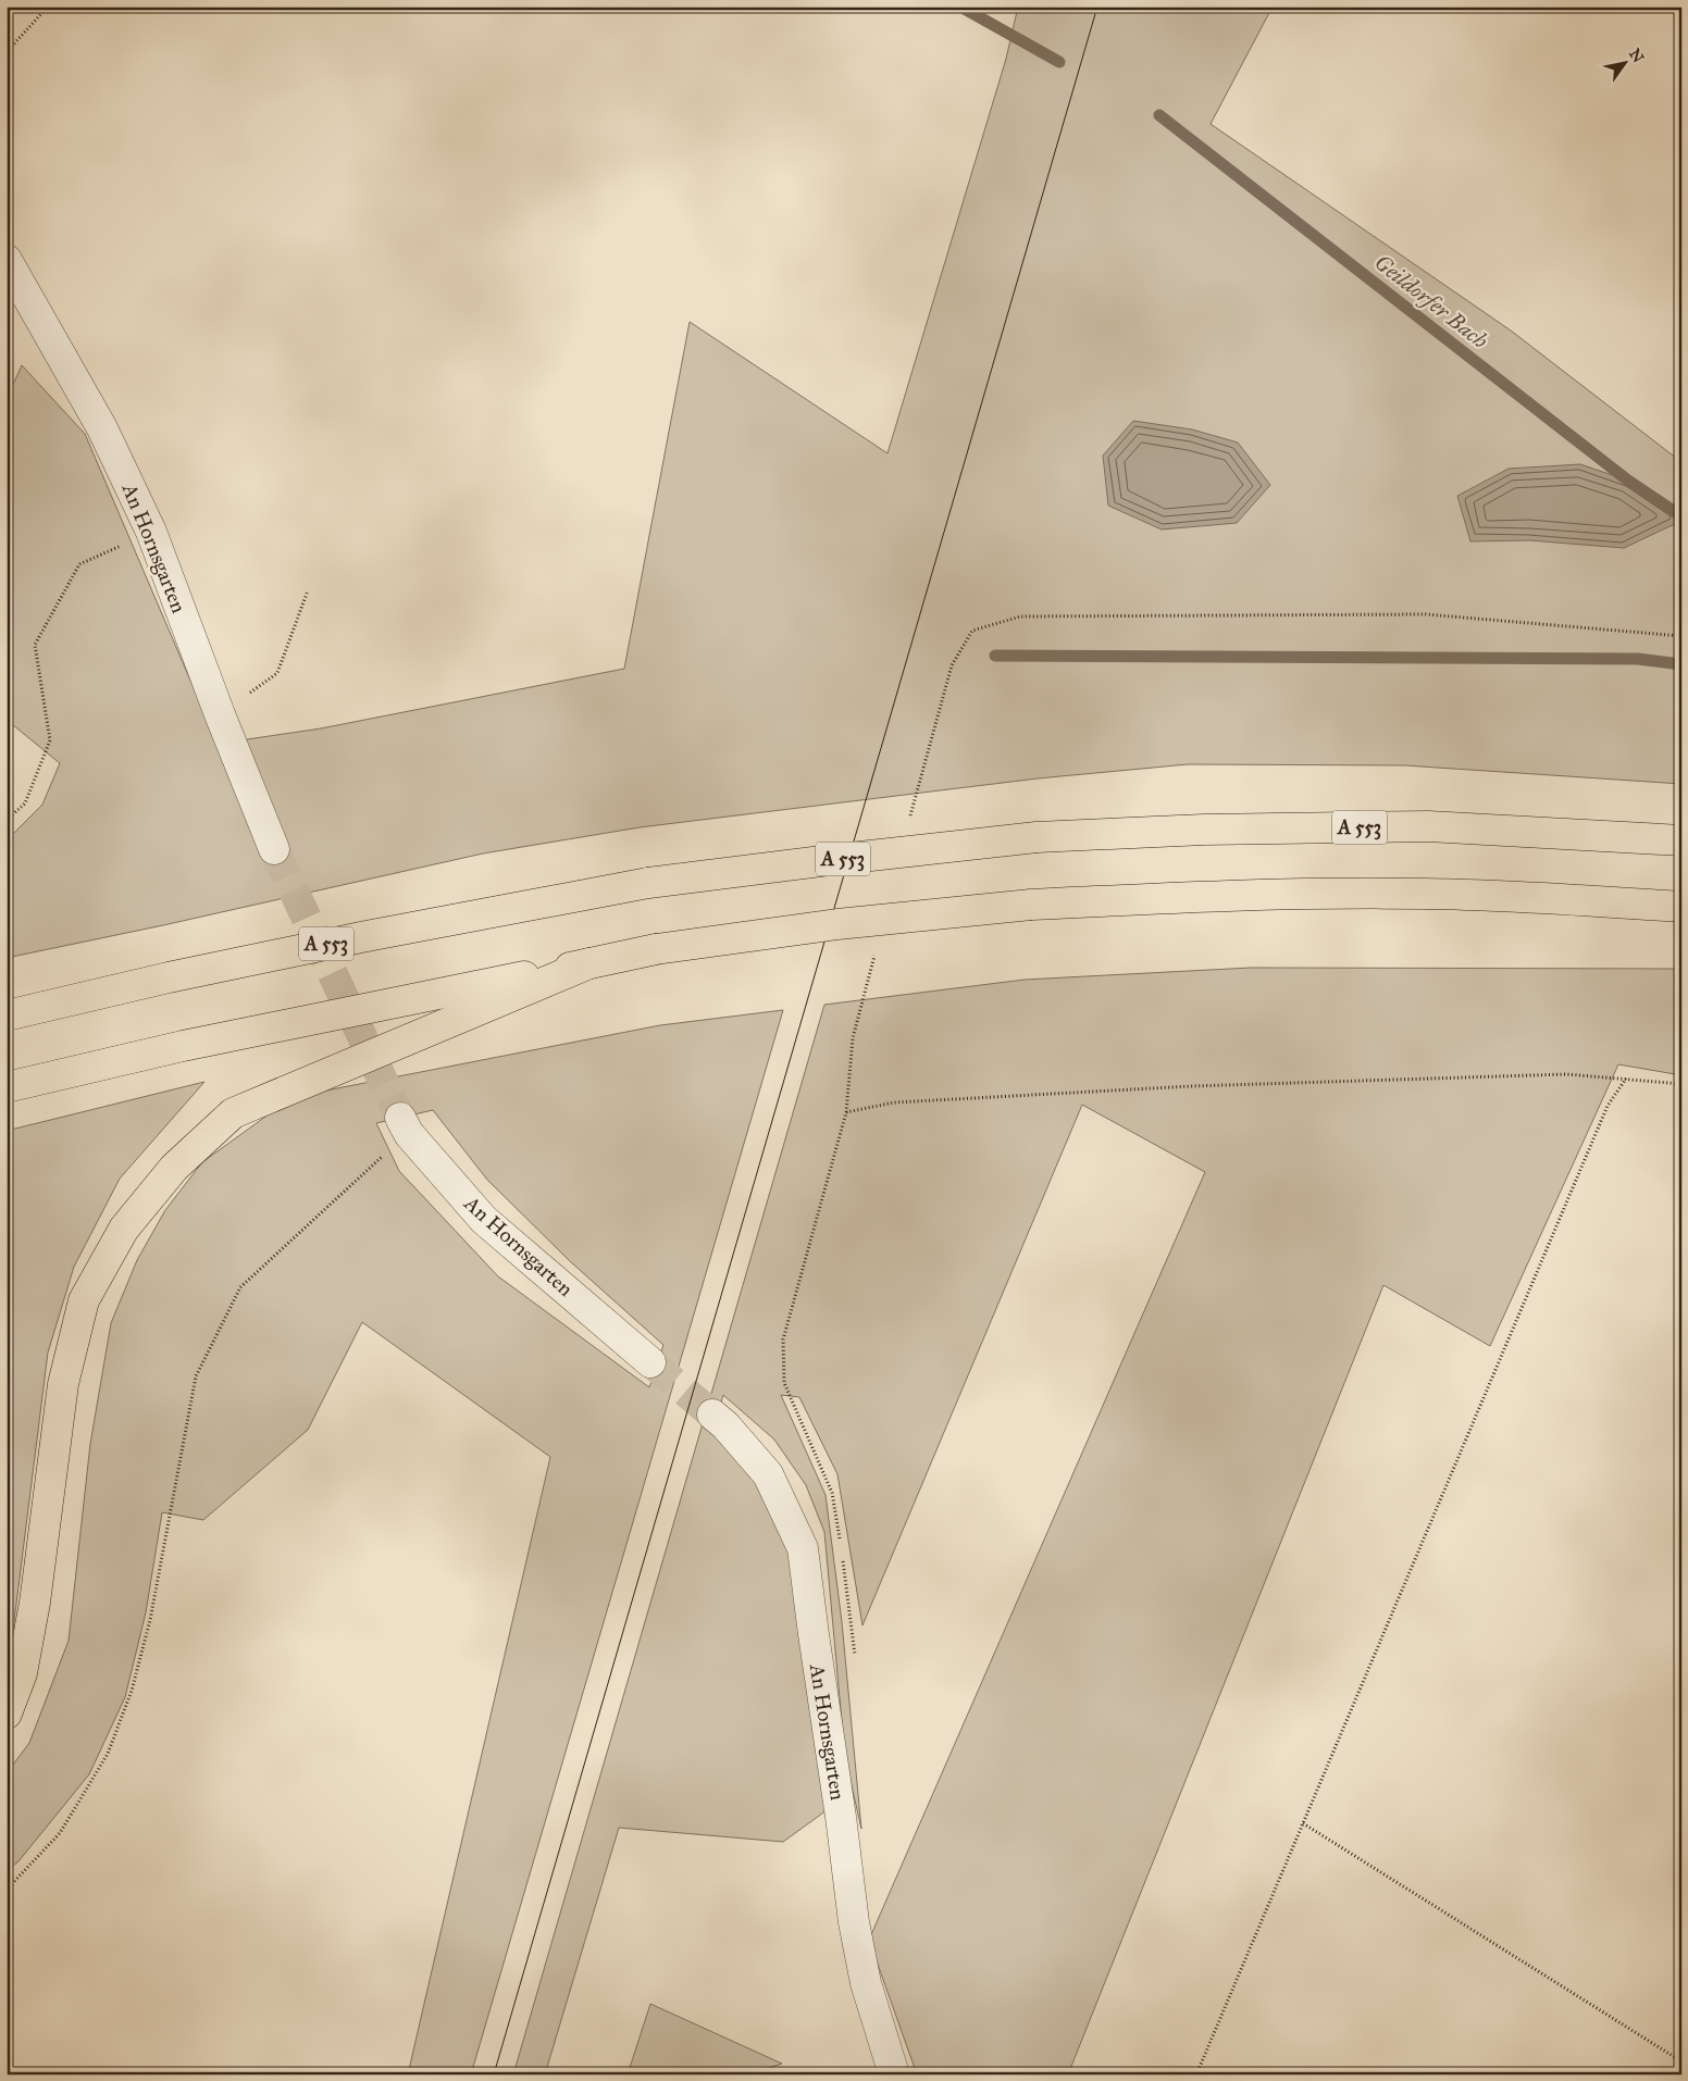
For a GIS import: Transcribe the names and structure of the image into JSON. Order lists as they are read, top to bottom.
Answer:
{
  "streets": {
    "highway": ["A 553"],
    "street": ["An Hornsgarten"]
  },
  "water": ["Geildorfer Bach"],
  "north": "top right"
}
